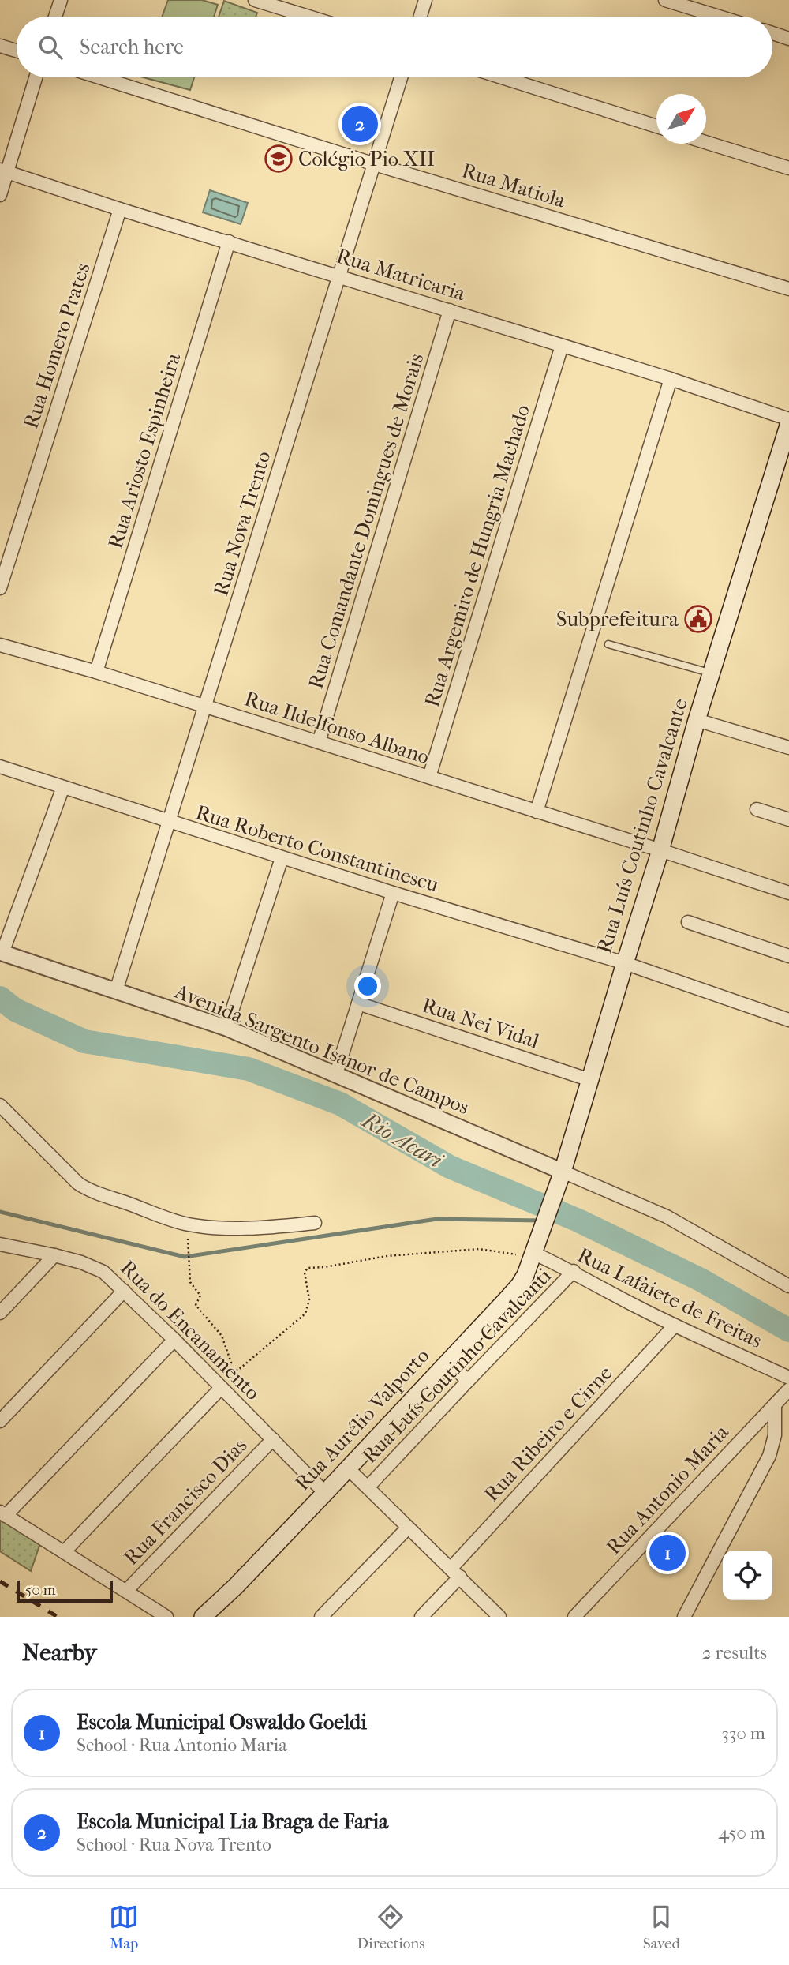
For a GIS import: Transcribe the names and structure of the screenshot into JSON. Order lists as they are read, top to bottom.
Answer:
{
  "streets": {
    "main road": ["Rua Luís Coutinho Cavalcante", "Rua Aurélio Valporto"],
    "street": [
      "Rua Matiola",
      "Rua Matricaria",
      "Rua Homero Prates",
      "Rua Ariosto Espinheira",
      "Rua Comandante Domingues de Morais",
      "Rua Nova Trento",
      "Rua Argemiro de Hungria Machado",
      "Rua Ildelfonso Albano",
      "Rua Roberto Constantinescu",
      "Rua Nei Vidal",
      "Avenida Sargento Isanor de Campos",
      "Rua Lafaiete de Freitas",
      "Rua do Encanamento",
      "Rua Luís Coutinho Cavalcanti",
      "Rua Ribeiro e Cirne",
      "Rua Antonio Maria",
      "Rua Francisco Dias"
    ]
  },
  "crossings": [
    ["Rua Matiola", "Rua Nova Trento"],
    ["Rua Matricaria", "Rua Homero Prates"],
    ["Rua Matricaria", "Rua Ariosto Espinheira"],
    ["Rua Matricaria", "Rua Comandante Domingues de Morais"],
    ["Rua Matricaria", "Rua Nova Trento"],
    ["Rua Matricaria", "Rua Argemiro de Hungria Machado"],
    ["Rua Ariosto Espinheira", "Rua Ildelfonso Albano"],
    ["Rua Comandante Domingues de Morais", "Rua Ildelfonso Albano"],
    ["Rua Nova Trento", "Rua Ildelfonso Albano"],
    ["Rua Nova Trento", "Rua Roberto Constantinescu"],
    ["Rua Nova Trento", "Avenida Sargento Isanor de Campos"],
    ["Rua Argemiro de Hungria Machado", "Rua Ildelfonso Albano"],
    ["Rua Ildelfonso Albano", "Rua Luís Coutinho Cavalcante"],
    ["Rua Luís Coutinho Cavalcante", "Rua Roberto Constantinescu"],
    ["Rua Luís Coutinho Cavalcante", "Rua Nei Vidal"],
    ["Rua Luís Coutinho Cavalcante", "Avenida Sargento Isanor de Campos"],
    ["Rua Luís Coutinho Cavalcante", "Rua Lafaiete de Freitas"],
    ["Rua Luís Coutinho Cavalcante", "Rua Aurélio Valporto"],
    ["Rua Lafaiete de Freitas", "Rua Luís Coutinho Cavalcanti"],
    ["Rua Lafaiete de Freitas", "Rua Aurélio Valporto"],
    ["Rua Lafaiete de Freitas", "Rua Ribeiro e Cirne"],
    ["Rua do Encanamento", "Rua Aurélio Valporto"],
    ["Rua do Encanamento", "Rua Francisco Dias"]
  ],
  "water": ["Rio Acari"],
  "places": {
    "school or university": ["Colégio Pio XII"],
    "public building": ["Subprefeitura"]
  },
  "scale_bar": "50 m",
  "north": "top right",
  "page": {
    "search": "Search here",
    "pins": ["2", "1"],
    "scale": "50 m",
    "heading": ["Nearby", "2 results"],
    "list": [
      {
        "mark": "1",
        "name": "Escola Municipal Oswaldo Goeldi",
        "note": "School · Rua Antonio Maria",
        "value": "330 m"
      },
      {
        "mark": "2",
        "name": "Escola Municipal Lia Braga de Faria",
        "note": "School · Rua Nova Trento",
        "value": "450 m"
      }
    ],
    "nav": ["Map", "Directions", "Saved"]
  }
}
